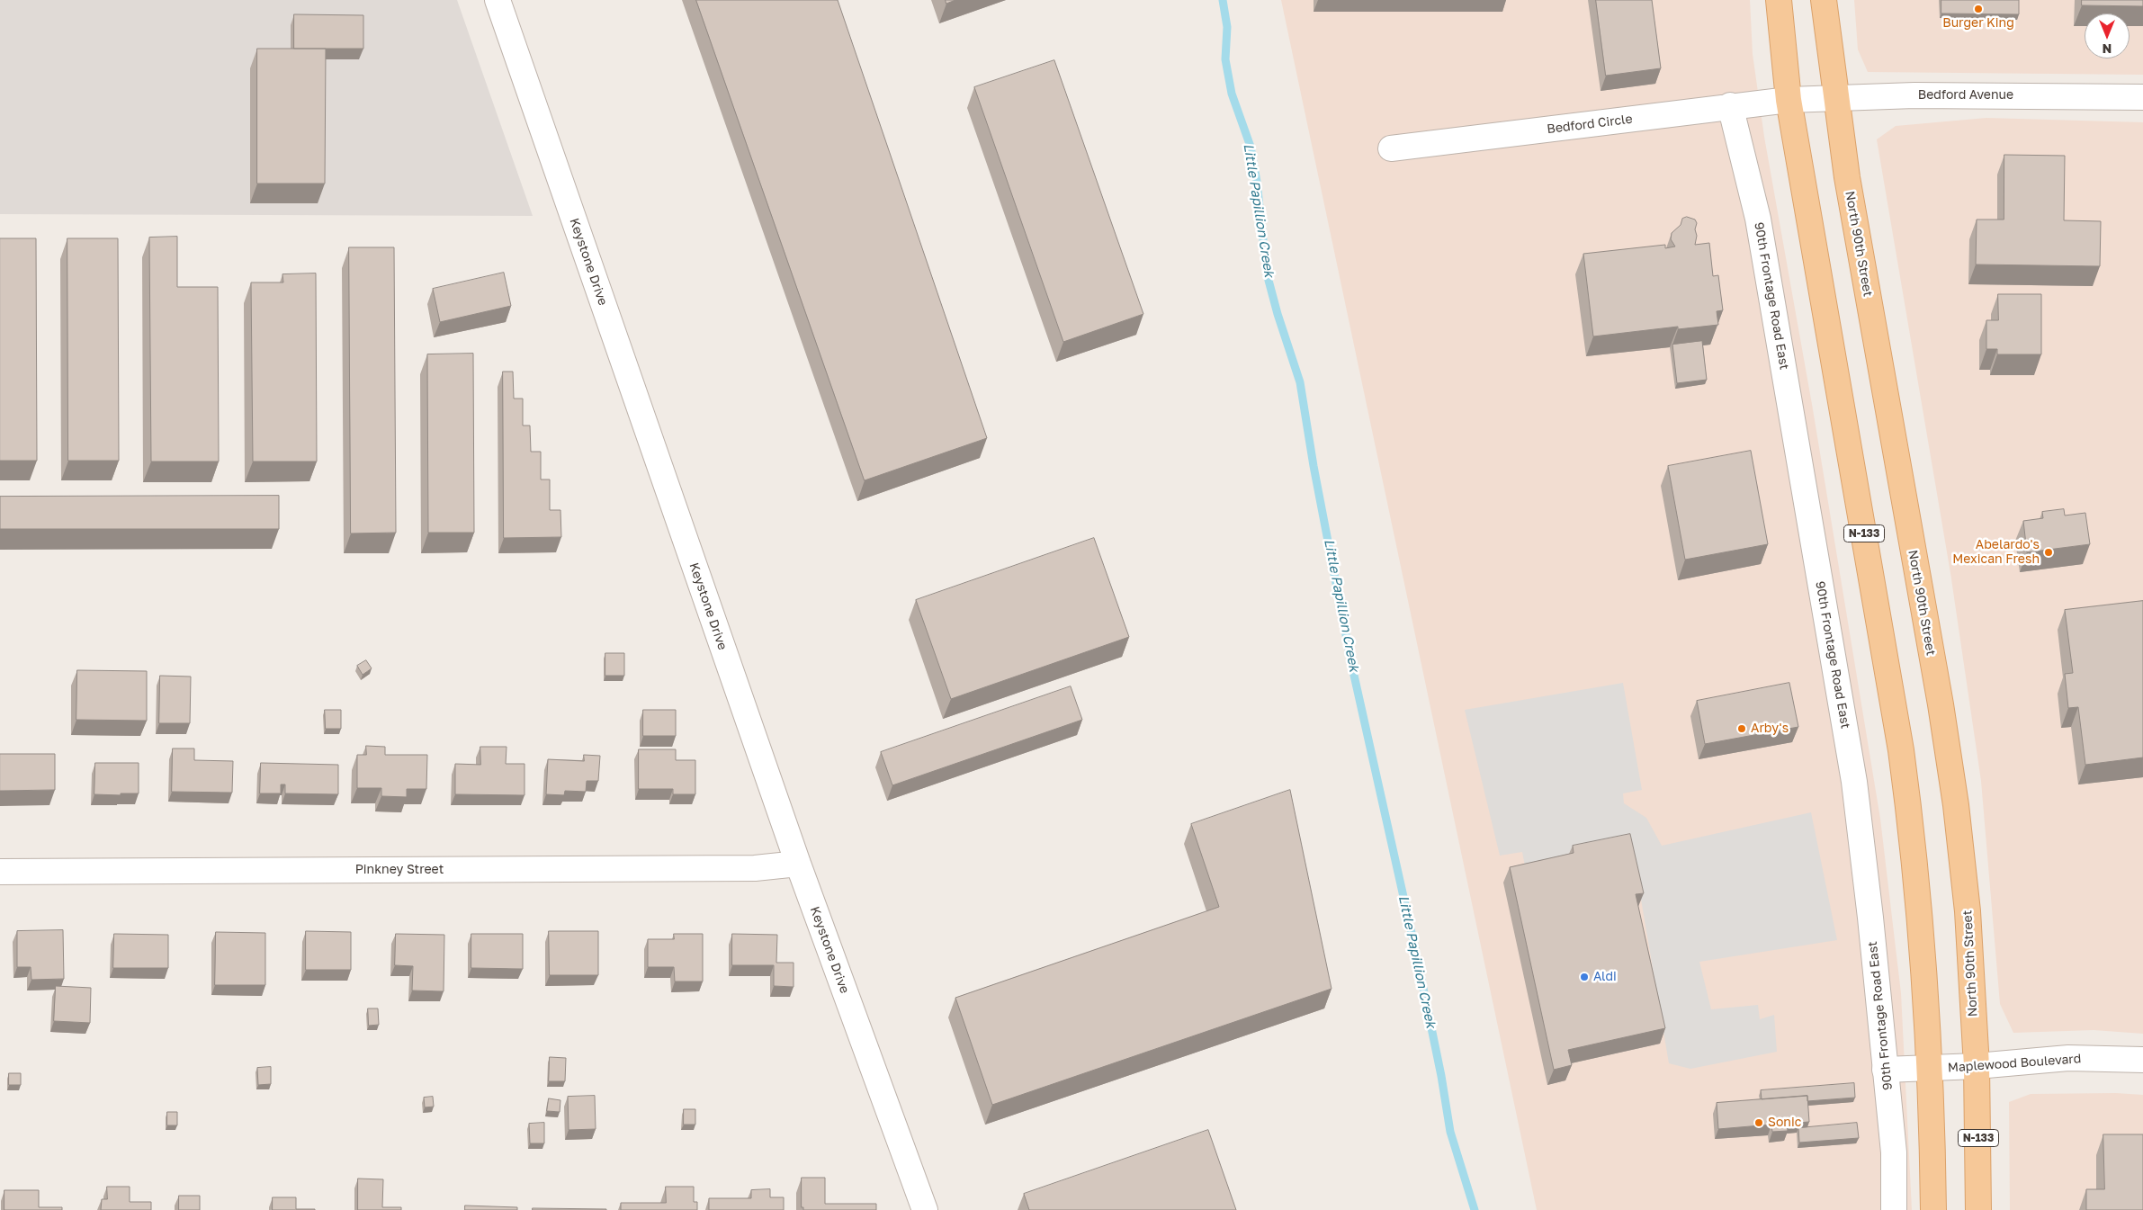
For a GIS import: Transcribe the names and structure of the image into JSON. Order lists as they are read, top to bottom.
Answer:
{
  "streets": {
    "main road": ["North 90th Street", "N-133"],
    "street": [
      "Bedford Avenue",
      "Bedford Circle",
      "Keystone Drive",
      "90th Frontage Road East",
      "Pinkney Street",
      "Maplewood Boulevard"
    ]
  },
  "crossings": [
    ["Bedford Avenue", "Bedford Circle"],
    ["Bedford Avenue", "North 90th Street"],
    ["Bedford Avenue", "N-133"],
    ["Bedford Circle", "90th Frontage Road East"],
    ["Bedford Circle", "N-133"],
    ["North 90th Street", "Maplewood Boulevard"],
    ["Keystone Drive", "Pinkney Street"],
    ["90th Frontage Road East", "Maplewood Boulevard"],
    ["N-133", "Maplewood Boulevard"]
  ],
  "water": ["Little Papillion Creek"],
  "places": [
    "Burger King",
    "Abelardo's Mexican Fresh",
    "Arby's",
    "Aldi",
    "Sonic"
  ],
  "north": "bottom"
}
